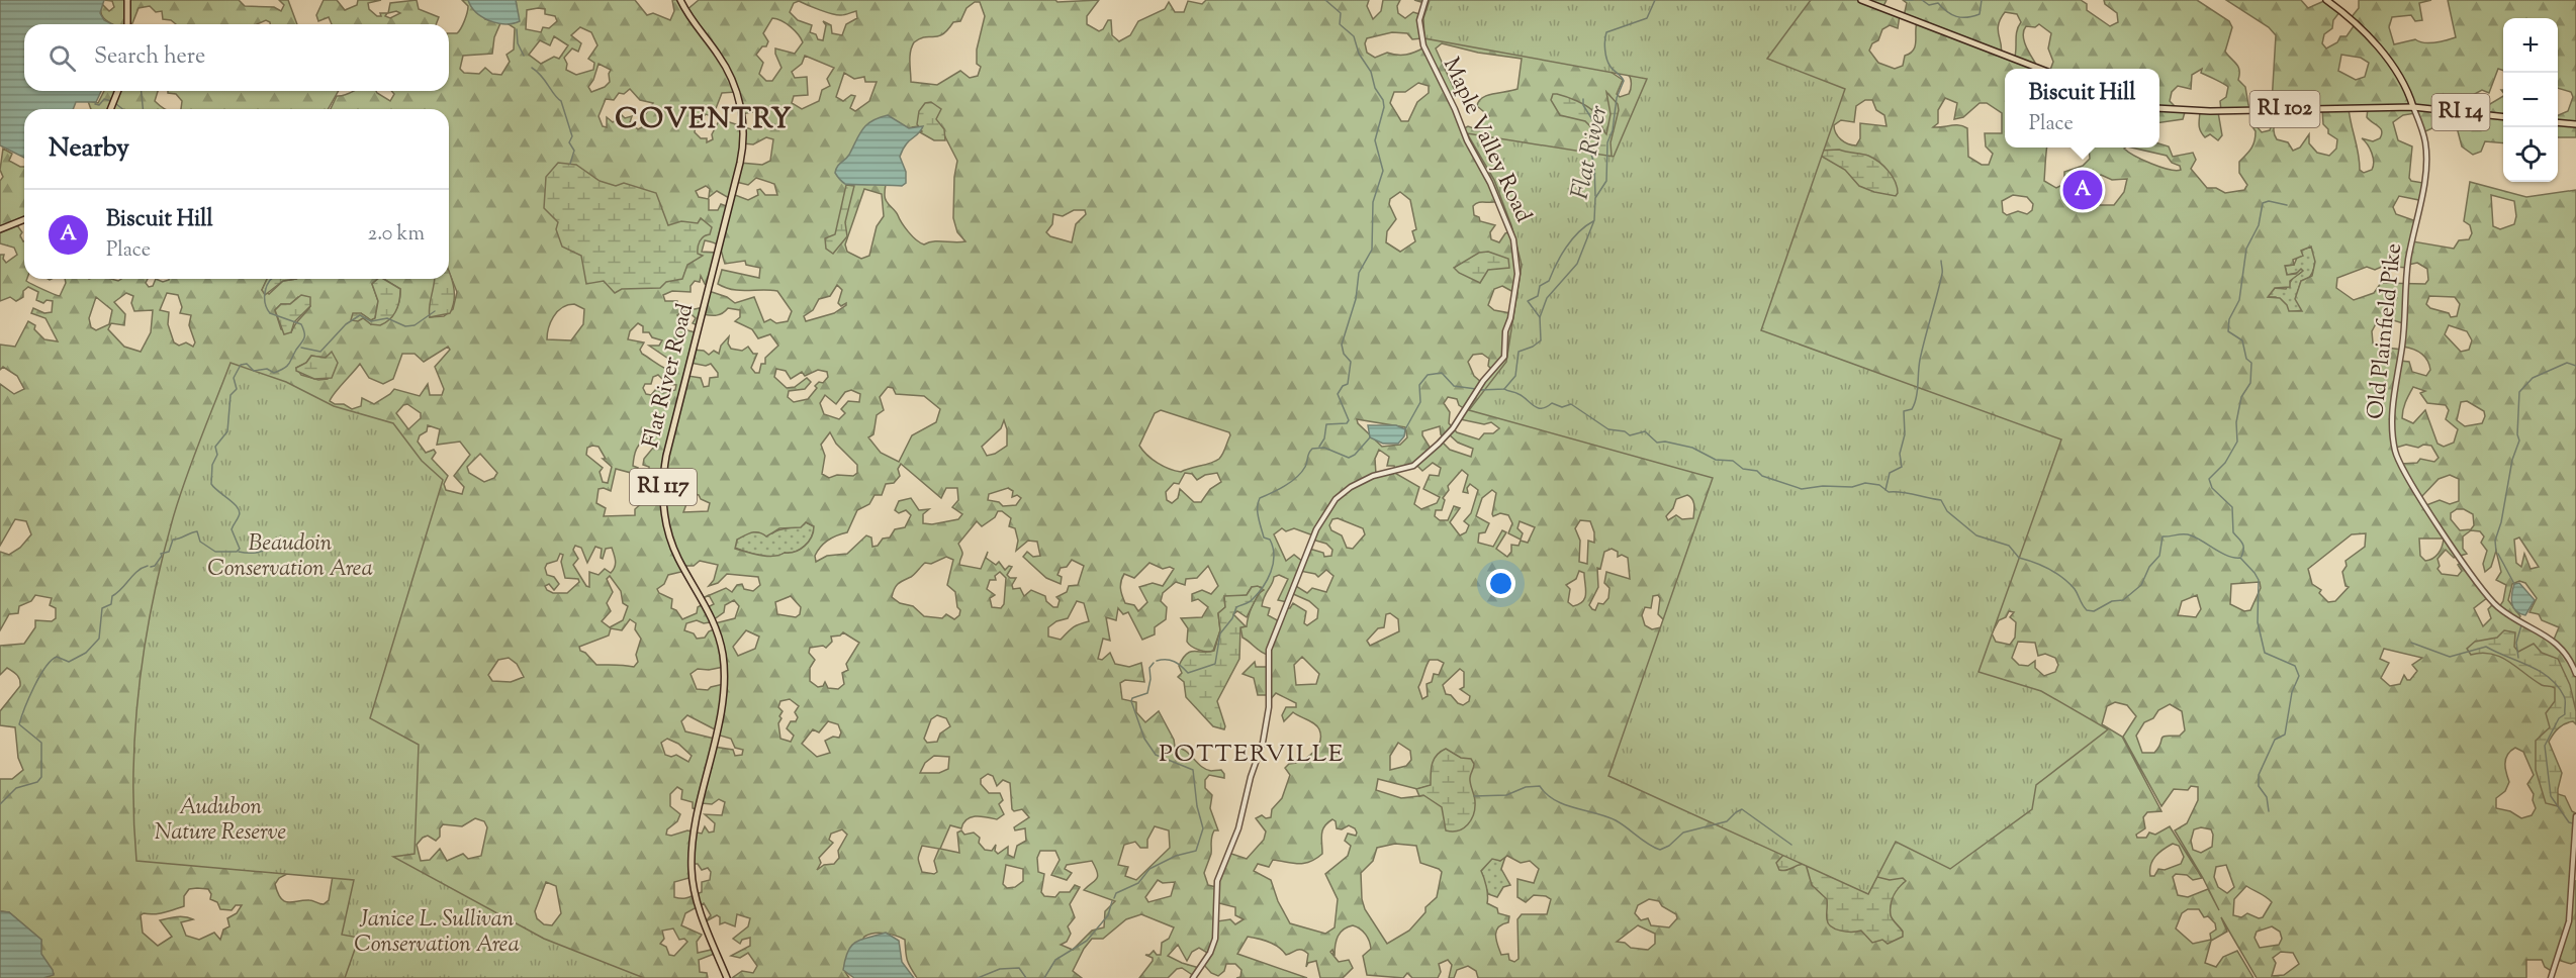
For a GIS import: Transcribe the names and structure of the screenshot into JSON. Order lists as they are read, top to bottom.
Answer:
{
  "streets": {
    "main road": [
      "RI 102",
      "RI 14",
      "Flat River Road",
      "RI 117"
    ],
    "street": ["Maple Valley Road", "Old Plainfield Pike"]
  },
  "crossings": [
    ["RI 102", "RI 14"],
    ["RI 102", "Old Plainfield Pike"],
    ["RI 14", "Old Plainfield Pike"]
  ],
  "districts": ["COVENTRY", "POTTERVILLE"],
  "water": ["Flat River"],
  "parks": ["Beaudoin Conservation Area", "Audubon Nature Reserve", "Janice L. Sullivan Conservation Area"],
  "page": {
    "map_buttons": ["+", "−"],
    "search": "Search here",
    "popup": ["Biscuit Hill", "Place"],
    "heading": "Nearby",
    "pins": "A",
    "list": [
      {
        "mark": "A",
        "name": "Biscuit Hill",
        "note": "Place",
        "value": "2.0 km"
      }
    ]
  }
}
